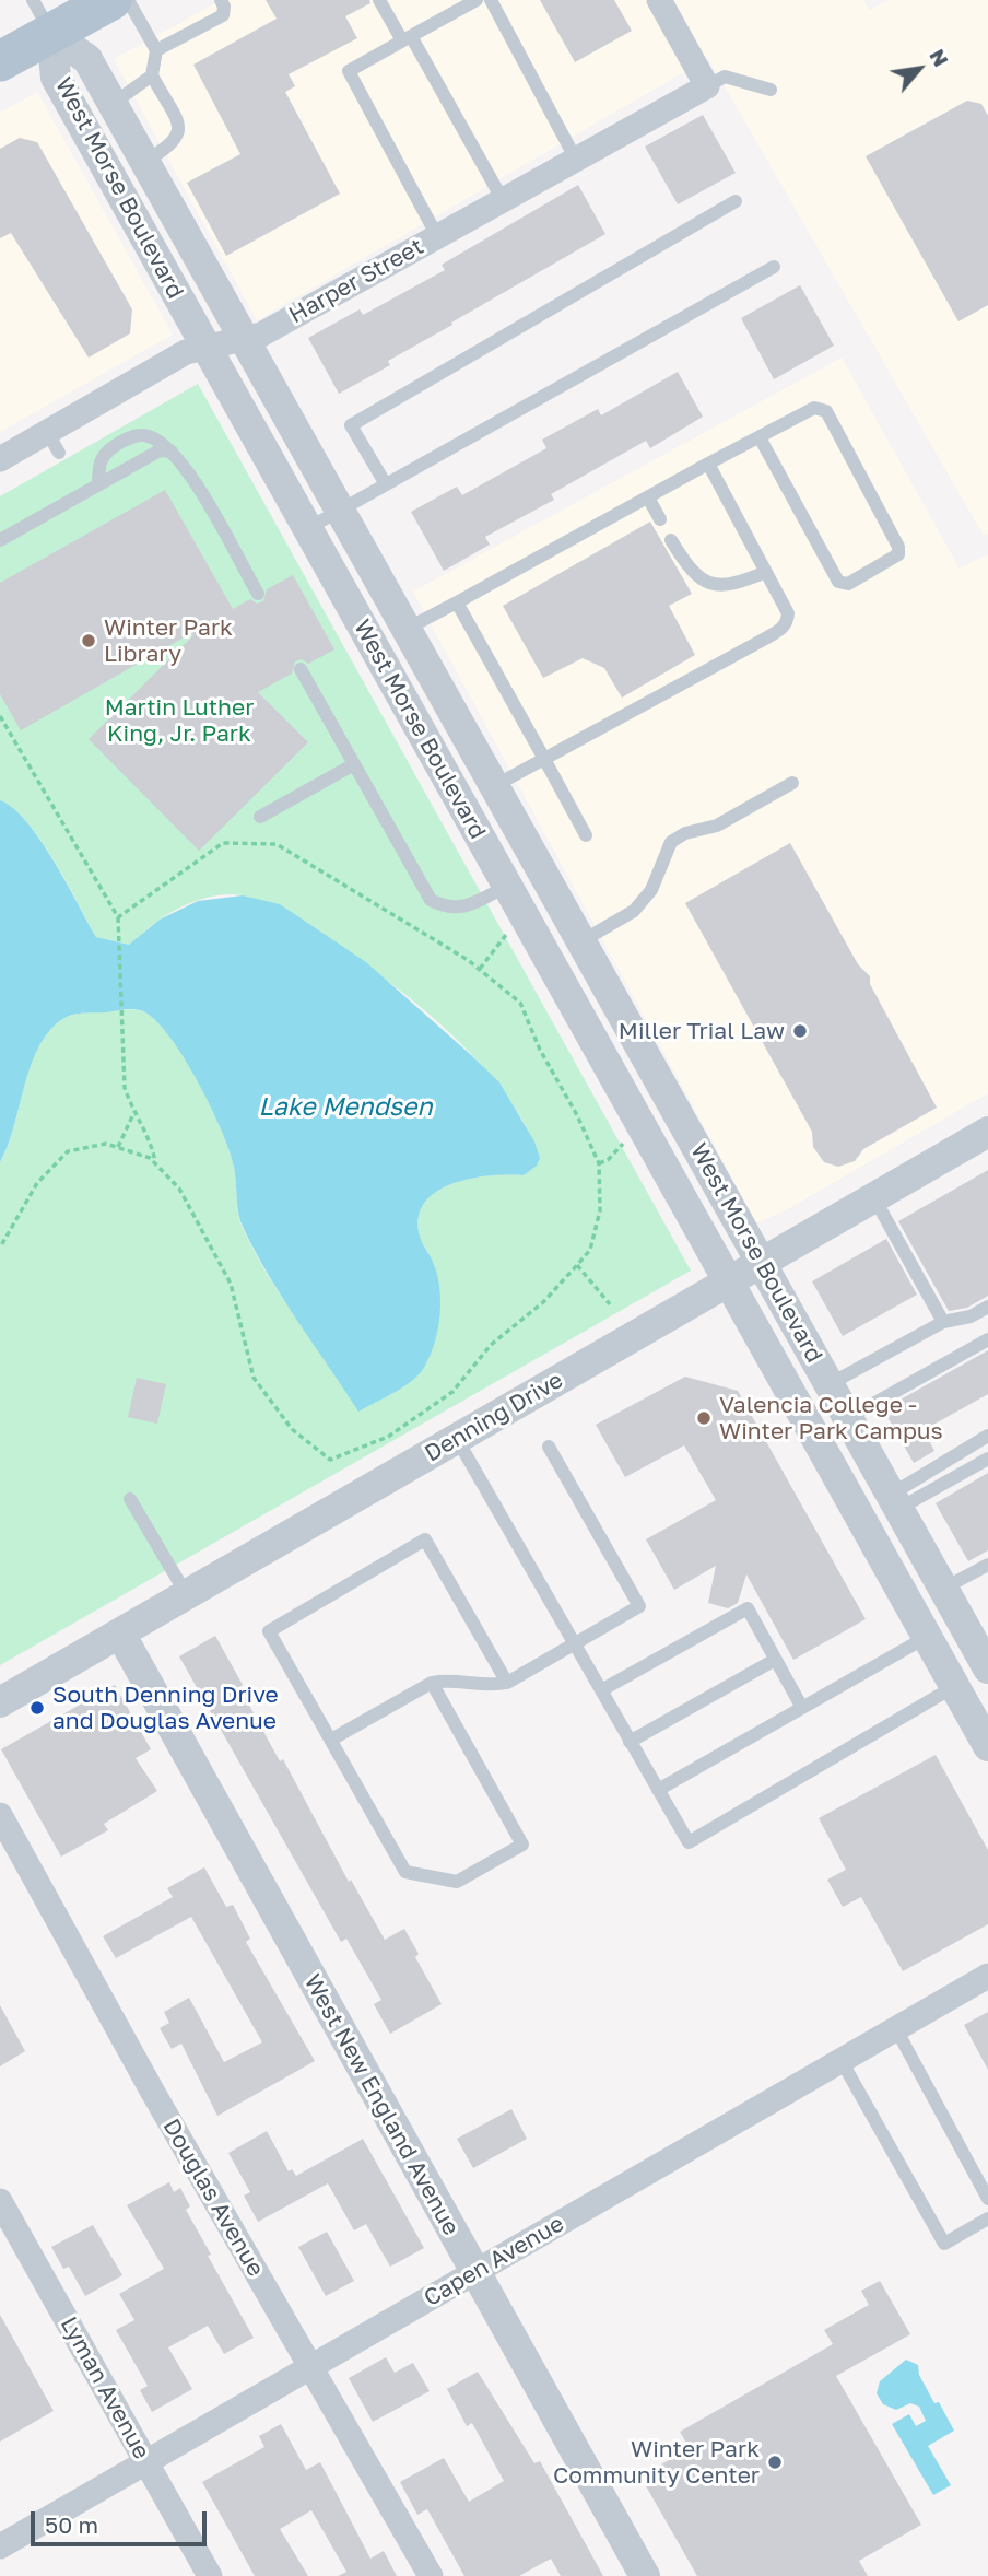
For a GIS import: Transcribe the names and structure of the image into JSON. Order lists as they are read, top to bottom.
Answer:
{
  "streets": {
    "street": [
      "West Morse Boulevard",
      "Harper Street",
      "Denning Drive",
      "West New England Avenue",
      "Douglas Avenue",
      "Capen Avenue",
      "Lyman Avenue"
    ]
  },
  "crossings": [
    ["West Morse Boulevard", "Harper Street"],
    ["West Morse Boulevard", "Denning Drive"],
    ["Denning Drive", "West New England Avenue"],
    ["West New England Avenue", "Capen Avenue"],
    ["Douglas Avenue", "Capen Avenue"],
    ["Capen Avenue", "Lyman Avenue"]
  ],
  "water": ["Lake Mendsen"],
  "parks": ["Martin Luther King, Jr. Park"],
  "places": [
    "Winter Park Library",
    "Miller Trial Law",
    "Valencia College - Winter Park Campus",
    "South Denning Drive and Douglas Avenue",
    "Winter Park Community Center"
  ],
  "scale_bar": "50 m",
  "north": "top right"
}
